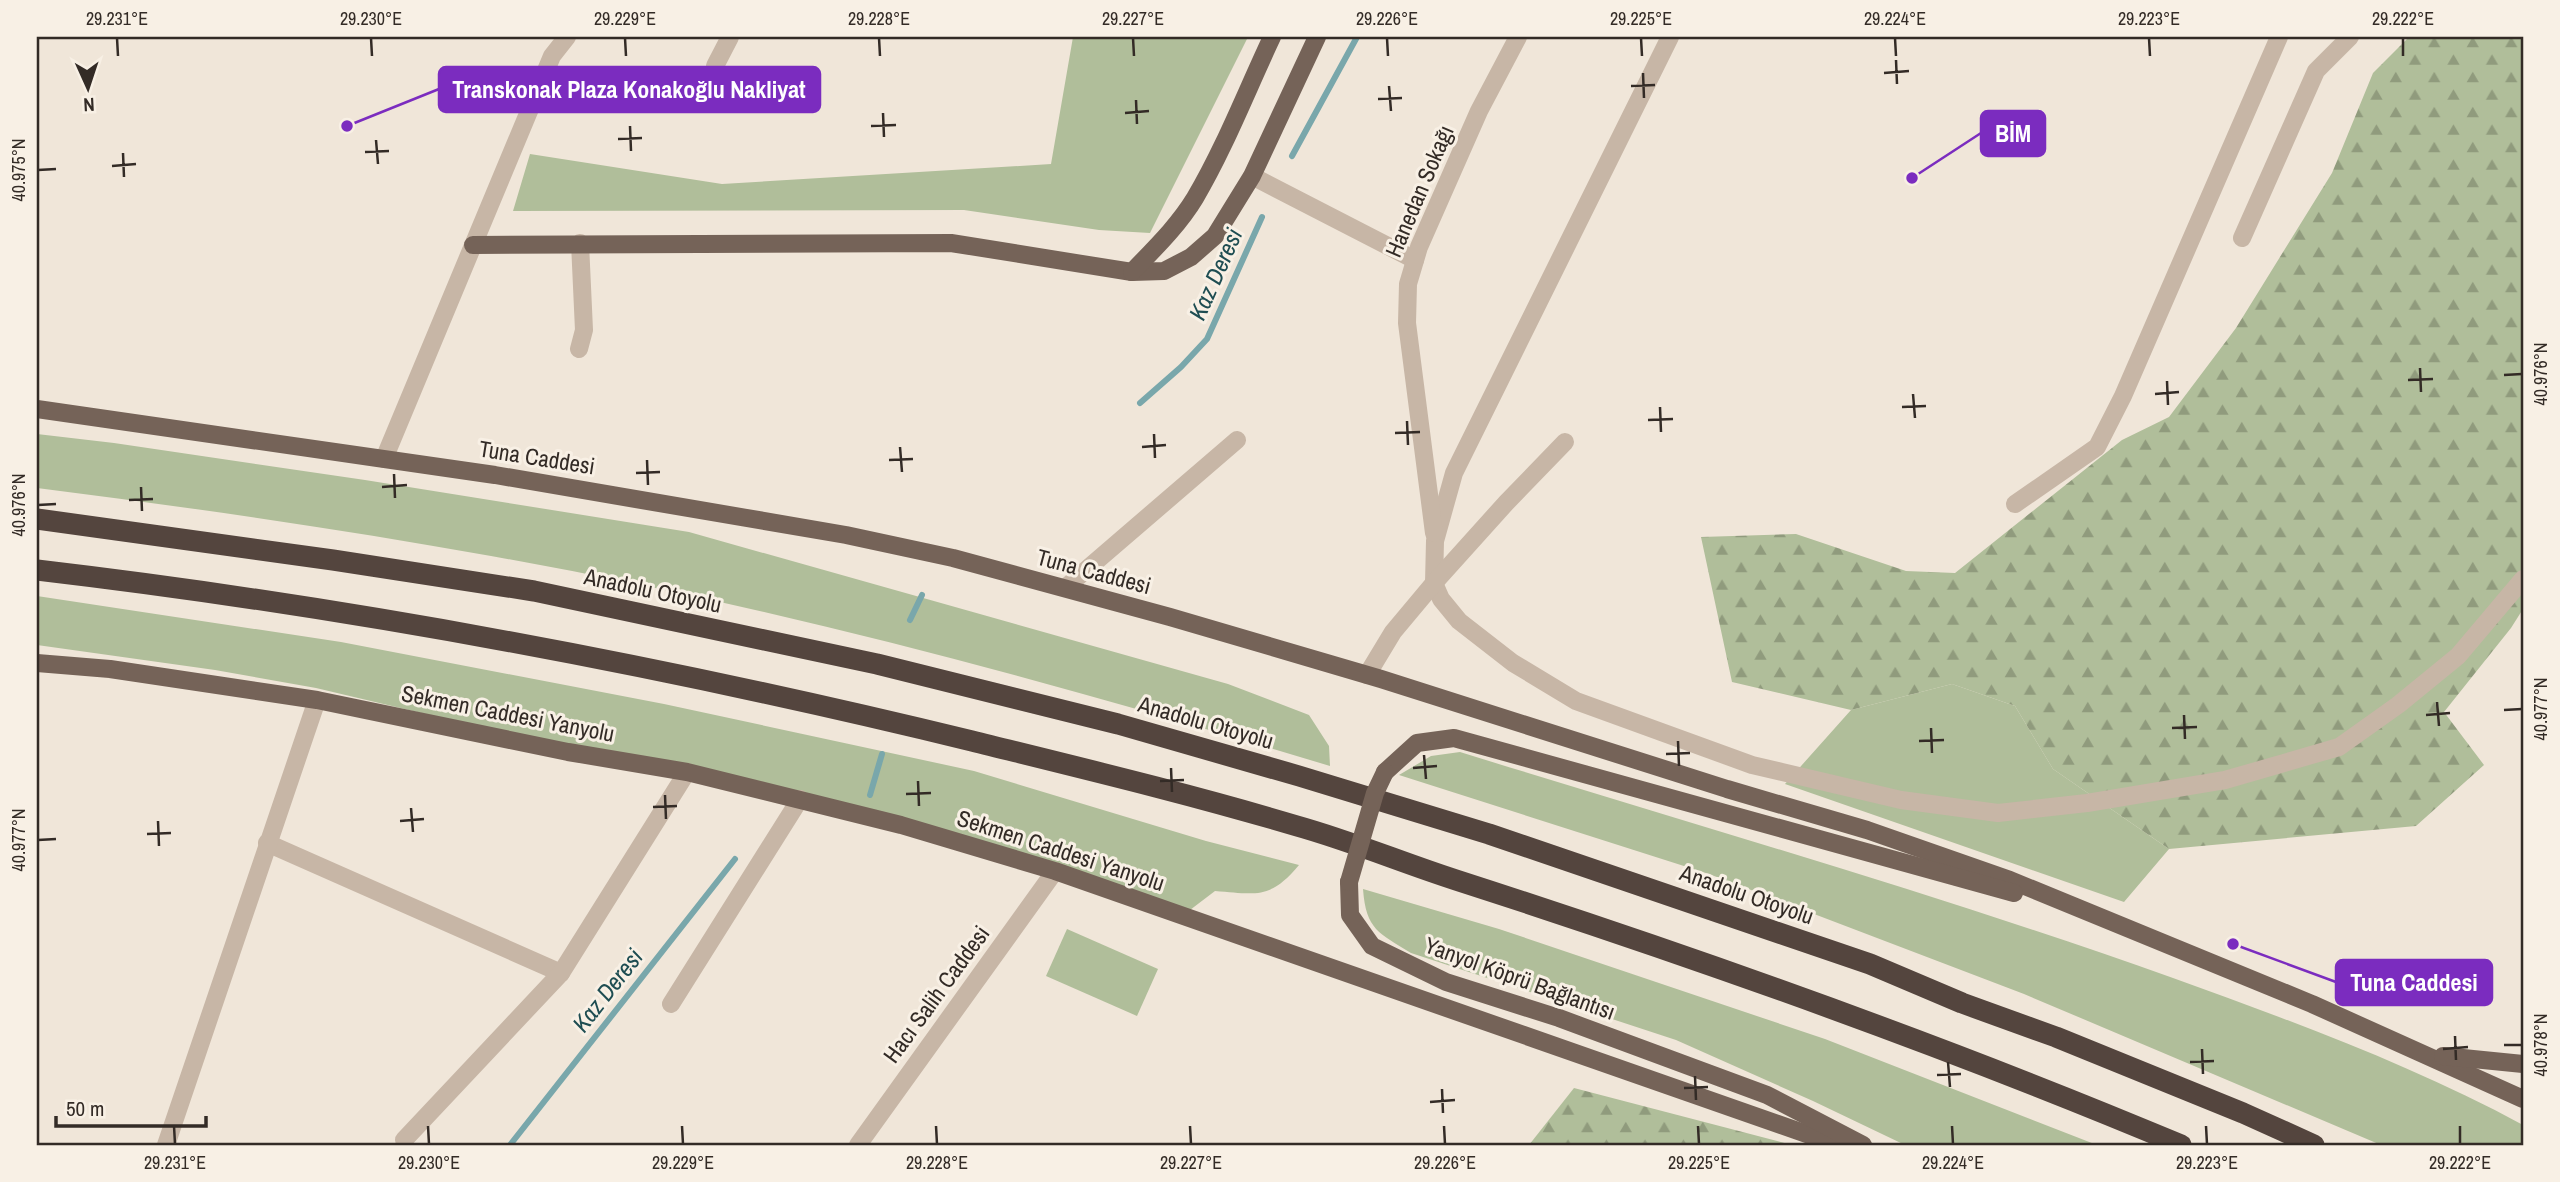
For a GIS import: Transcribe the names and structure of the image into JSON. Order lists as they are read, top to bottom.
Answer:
{
  "streets": {
    "highway": ["Anadolu Otoyolu"],
    "main road": ["Tuna Caddesi", "Sekmen Caddesi Yanyolu", "Yanyol Köprü Bağlantısı"],
    "street": ["Hanedan Sokağı", "Hacı Salih Caddesi"]
  },
  "crossings": [
    ["Tuna Caddesi", "Yanyol Köprü Bağlantısı"],
    ["Sekmen Caddesi Yanyolu", "Hacı Salih Caddesi"]
  ],
  "water": ["Kaz Deresi"],
  "places": ["Transkonak Plaza Konakoğlu Nakliyat", "BİM", "Tuna Caddesi"],
  "scale_bar": "50 m",
  "north": "bottom",
  "coordinates": [
    "29.231°E",
    "29.230°E",
    "29.229°E",
    "29.228°E",
    "29.227°E",
    "29.226°E",
    "29.225°E",
    "29.224°E",
    "29.223°E",
    "29.222°E",
    "40.975°N",
    "40.976°N",
    "40.977°N",
    "40.978°N"
  ]
}
